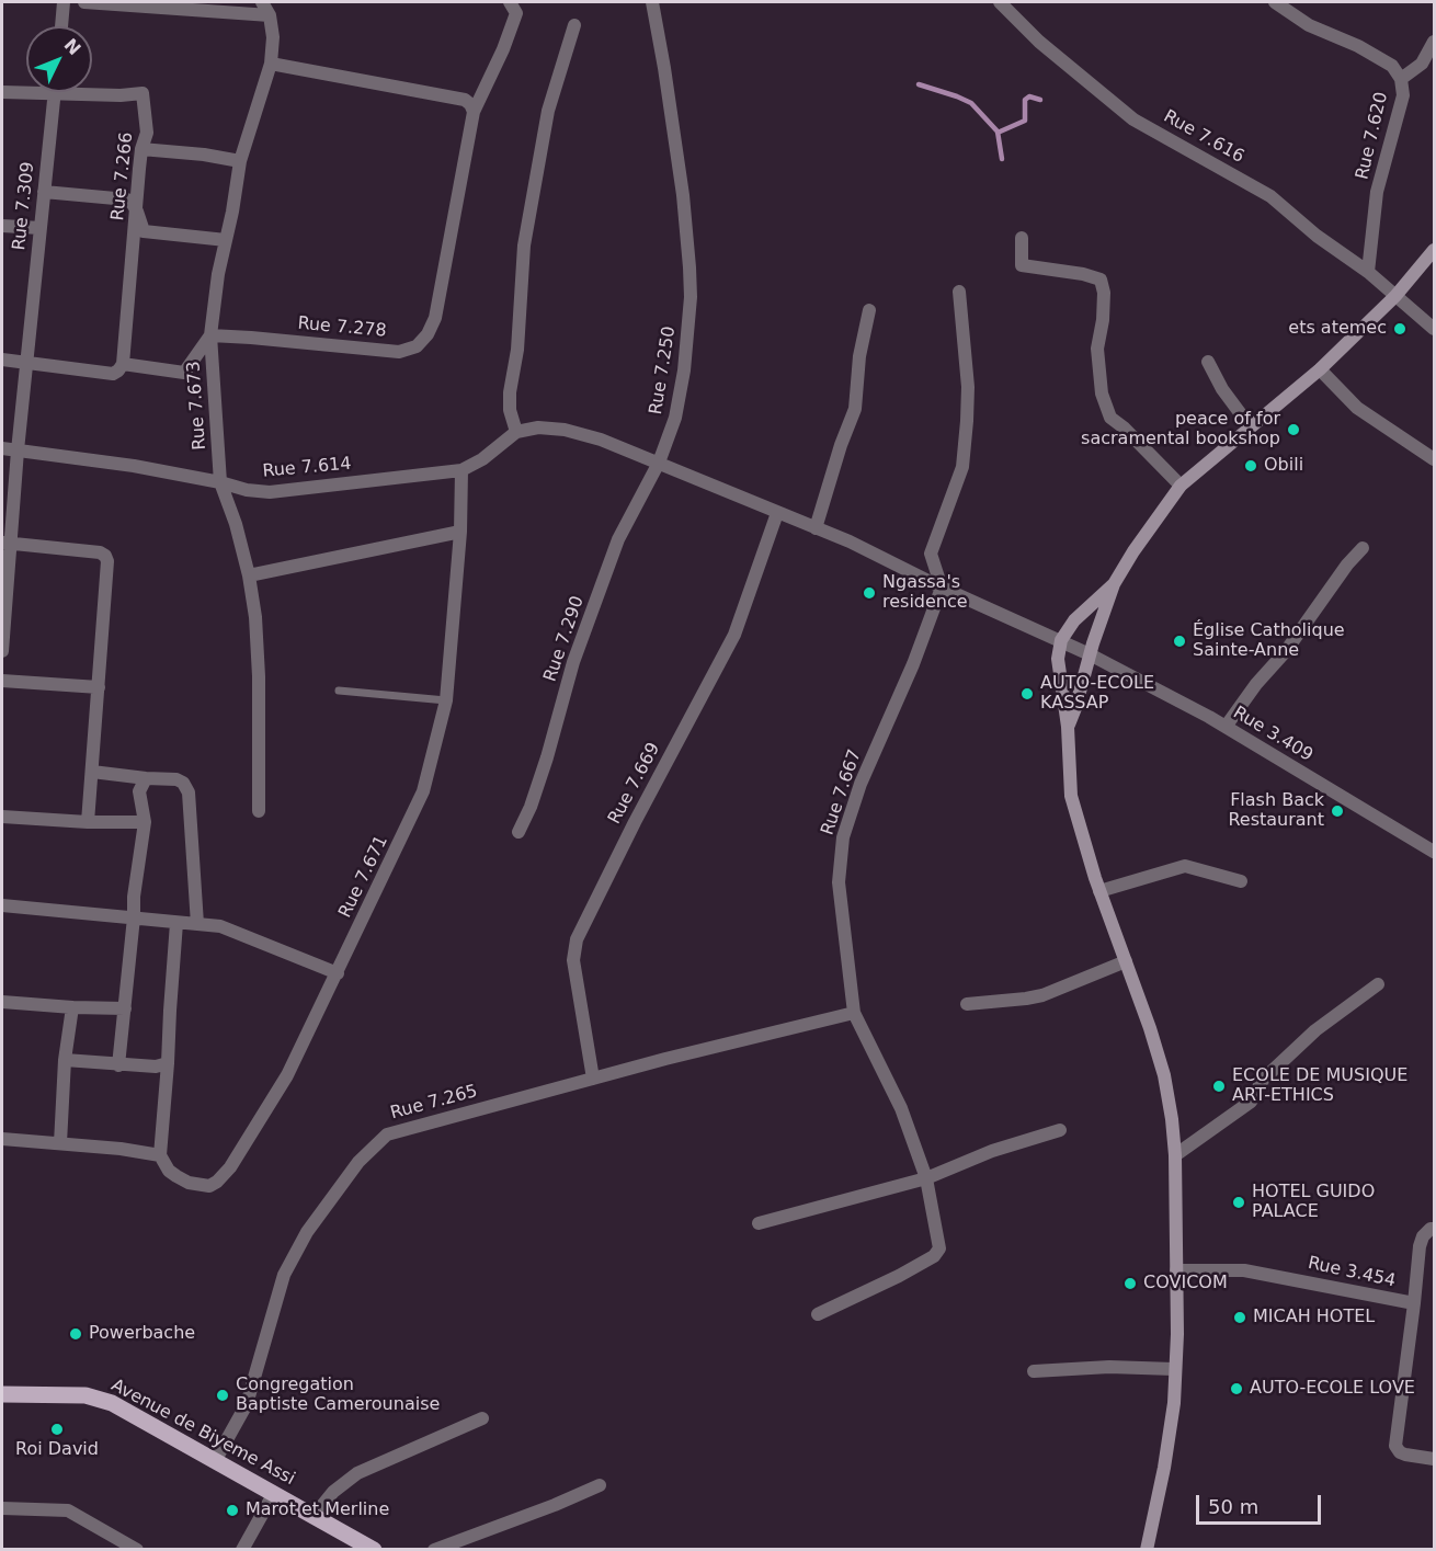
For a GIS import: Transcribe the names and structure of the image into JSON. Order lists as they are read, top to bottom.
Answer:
{
  "streets": {
    "main road": ["Avenue de Biyeme Assi"],
    "street": [
      "Rue 7.620",
      "Rue 7.616",
      "Rue 7.266",
      "Rue 7.309",
      "Rue 7.278",
      "Rue 7.250",
      "Rue 7.673",
      "Rue 7.614",
      "Rue 7.290",
      "Rue 3.409",
      "Rue 7.669",
      "Rue 7.667",
      "Rue 7.671",
      "Rue 7.265",
      "Rue 3.454"
    ]
  },
  "crossings": [
    ["Rue 7.620", "Rue 7.616"],
    ["Rue 7.266", "Rue 7.309"],
    ["Rue 7.309", "Rue 7.614"],
    ["Rue 7.278", "Rue 7.673"],
    ["Rue 7.250", "Rue 7.290"],
    ["Rue 7.673", "Rue 7.614"],
    ["Rue 7.614", "Rue 7.671"],
    ["Rue 7.669", "Rue 7.265"],
    ["Rue 7.667", "Rue 7.265"],
    ["Rue 7.265", "Avenue de Biyeme Assi"]
  ],
  "places": [
    "ets atemec",
    "peace of for sacramental bookshop",
    "Obili",
    "Ngassa's residence",
    "Église Catholique Sainte-Anne",
    "AUTO-ECOLE KASSAP",
    "Flash Back Restaurant",
    "ECOLE DE MUSIQUE ART-ETHICS",
    "HOTEL GUIDO PALACE",
    "COVICOM",
    "MICAH HOTEL",
    "Powerbache",
    "AUTO-ECOLE LOVE",
    "Congregation Baptiste Camerounaise",
    "Roi David",
    "Marot et Merline"
  ],
  "scale_bar": "50 m",
  "north": "top right"
}
